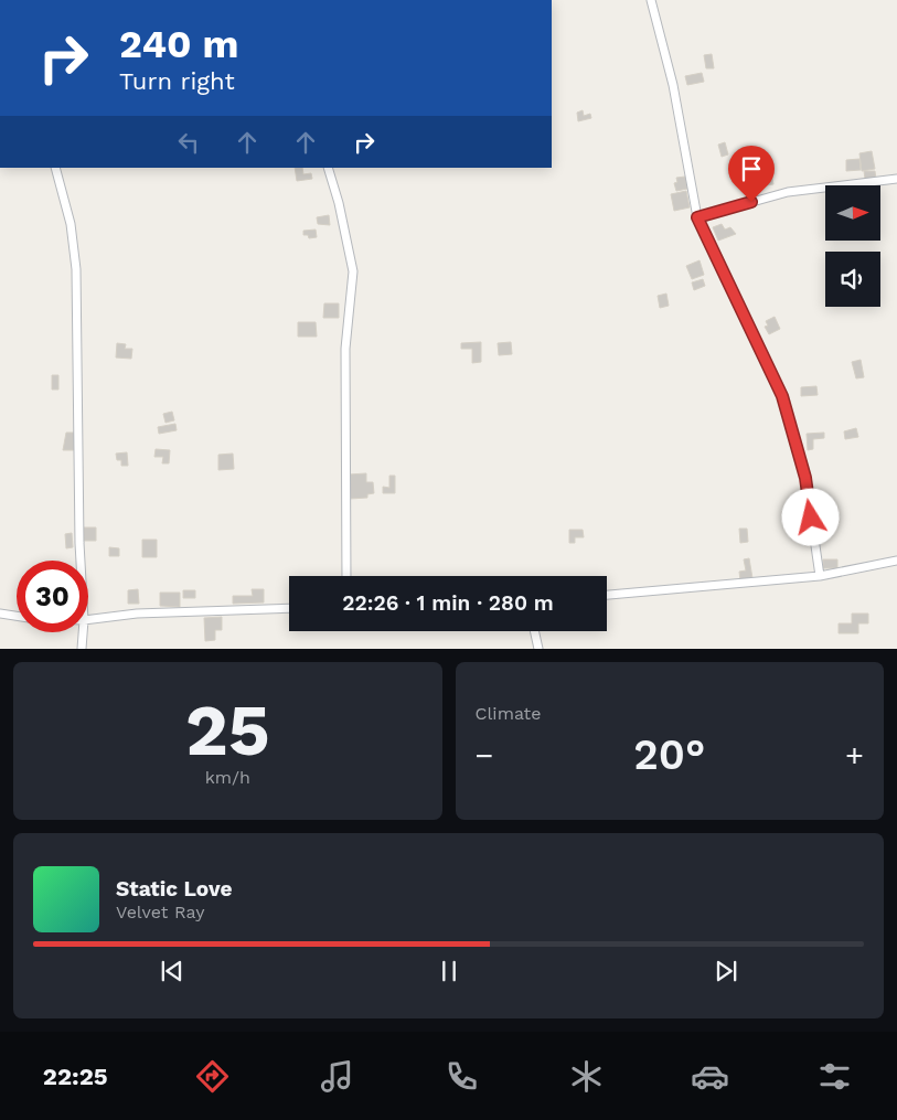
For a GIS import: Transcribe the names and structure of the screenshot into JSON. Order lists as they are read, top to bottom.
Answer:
{
  "north": "right",
  "page": {
    "turn": ["240 m", "Turn right"],
    "limit": "30",
    "trip": "22:26 · 1 min · 280 m",
    "tile": [
      ["25", "km/h"],
      "Climate"
    ],
    "heat": ["−", "20°", "+"],
    "song": ["Static Love", "Velvet Ray"],
    "tabs": "22:25"
  }
}
